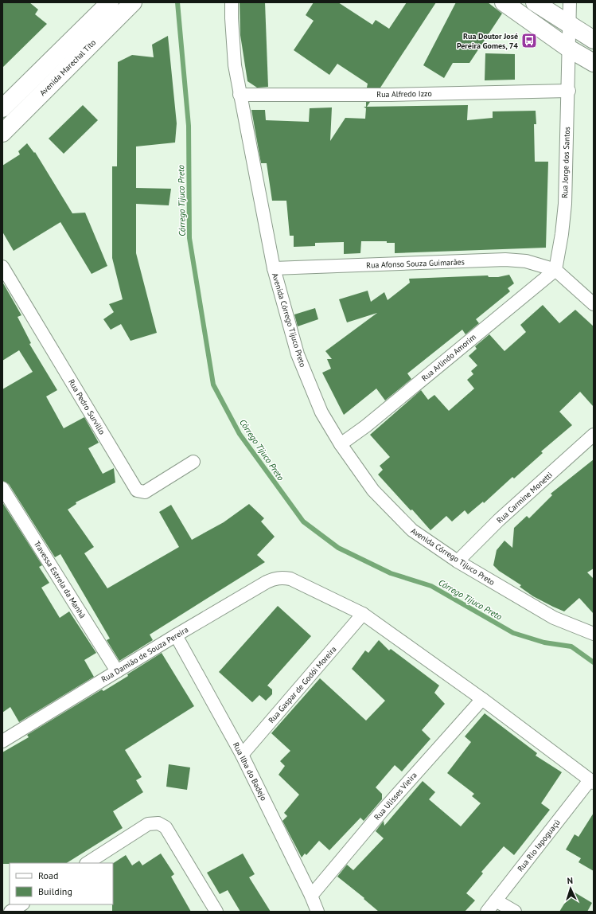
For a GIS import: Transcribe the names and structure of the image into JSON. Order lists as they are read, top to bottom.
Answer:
{
  "streets": {
    "main road": ["Avenida Marechal Tito"],
    "street": [
      "Rua Alfredo Izzo",
      "Rua Jorge dos Santos",
      "Rua Afonso Souza Guimarães",
      "Avenida Córrego Tijuco Preto",
      "Rua Arlindo Amorim",
      "Rua Pedro Survillo",
      "Rua Carmine Monetti",
      "Travessa Estrela da Manhã",
      "Rua Damião de Souza Pereira",
      "Rua Gaspar de Godói Moreira",
      "Rua Ilha do Badejo",
      "Rua Ulisses Vieira",
      "Rua Rio Iapoguaçú"
    ]
  },
  "crossings": [
    ["Rua Alfredo Izzo", "Rua Jorge dos Santos"],
    ["Rua Alfredo Izzo", "Avenida Córrego Tijuco Preto"],
    ["Rua Jorge dos Santos", "Rua Afonso Souza Guimarães"],
    ["Rua Jorge dos Santos", "Rua Arlindo Amorim"],
    ["Rua Afonso Souza Guimarães", "Avenida Córrego Tijuco Preto"],
    ["Rua Afonso Souza Guimarães", "Rua Arlindo Amorim"],
    ["Avenida Córrego Tijuco Preto", "Rua Arlindo Amorim"],
    ["Avenida Córrego Tijuco Preto", "Rua Carmine Monetti"],
    ["Travessa Estrela da Manhã", "Rua Damião de Souza Pereira"],
    ["Rua Damião de Souza Pereira", "Rua Gaspar de Godói Moreira"],
    ["Rua Damião de Souza Pereira", "Rua Ilha do Badejo"],
    ["Rua Gaspar de Godói Moreira", "Rua Ilha do Badejo"],
    ["Rua Ilha do Badejo", "Rua Ulisses Vieira"]
  ],
  "water": ["Córrego Tijuco Preto"],
  "places": {
    "bus stop": ["Rua Doutor José Pereira Gomes, 74"]
  },
  "legend": ["Road", "Building"],
  "north": "top"
}
